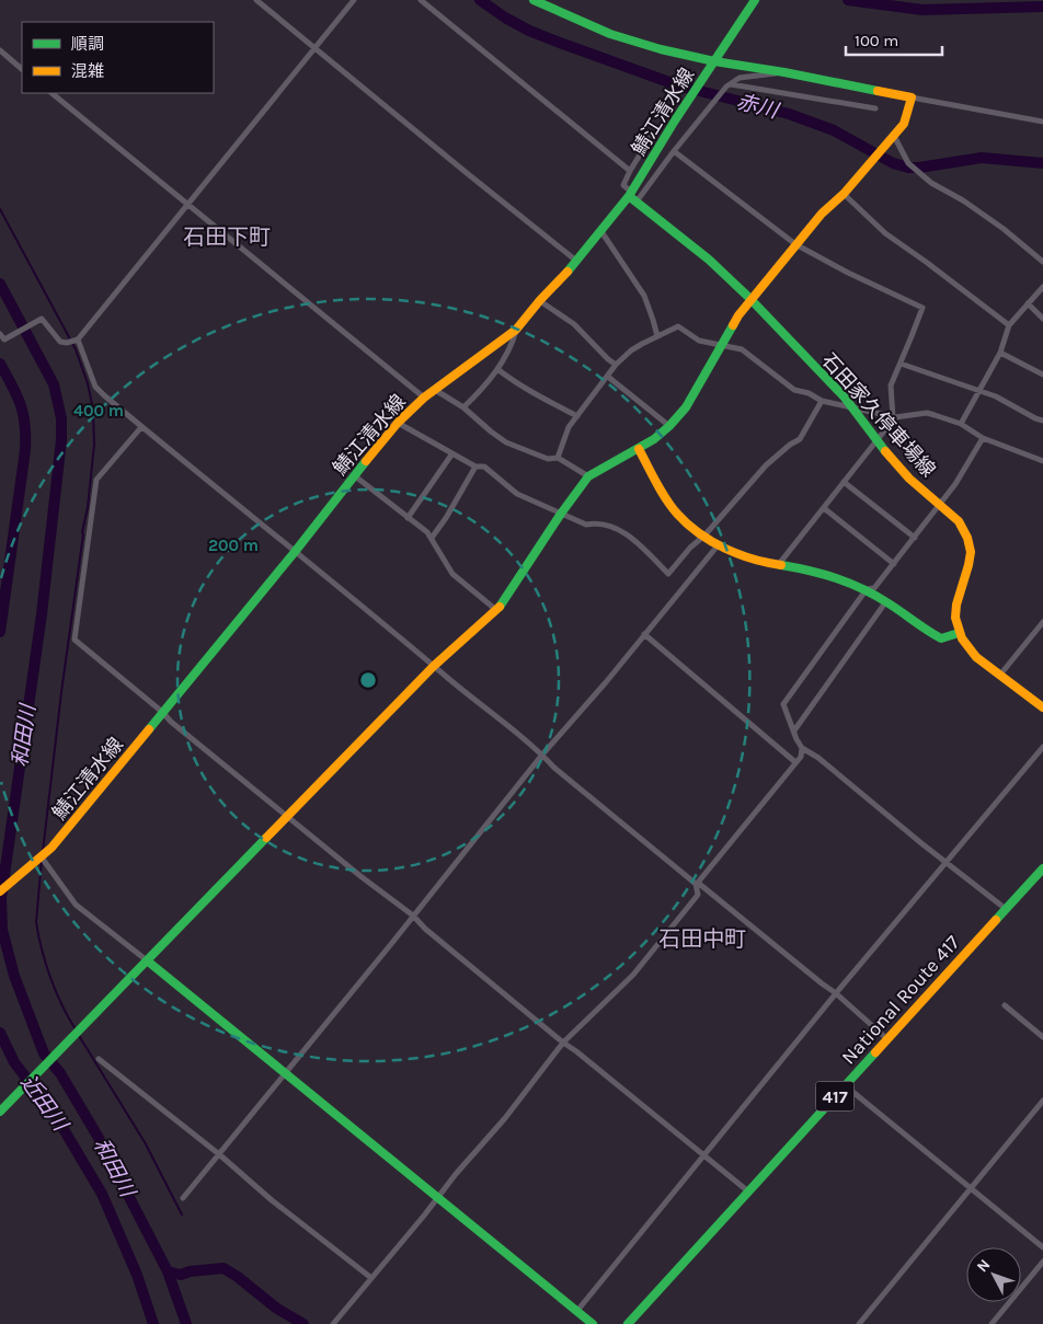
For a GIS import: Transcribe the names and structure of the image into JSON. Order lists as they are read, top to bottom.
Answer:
{
  "streets": {
    "main road": [
      "鯖江清水線",
      "石田家久停車場線",
      "National Route 417",
      "417"
    ]
  },
  "crossings": [
    ["鯖江清水線", "石田家久停車場線"]
  ],
  "districts": ["石田下町", "石田中町"],
  "water": ["赤川", "和田川", "近田川"],
  "legend": ["順調", "混雑"],
  "scale_bar": "100 m",
  "north": "top left",
  "rings": ["400 m", "200 m"]
}
